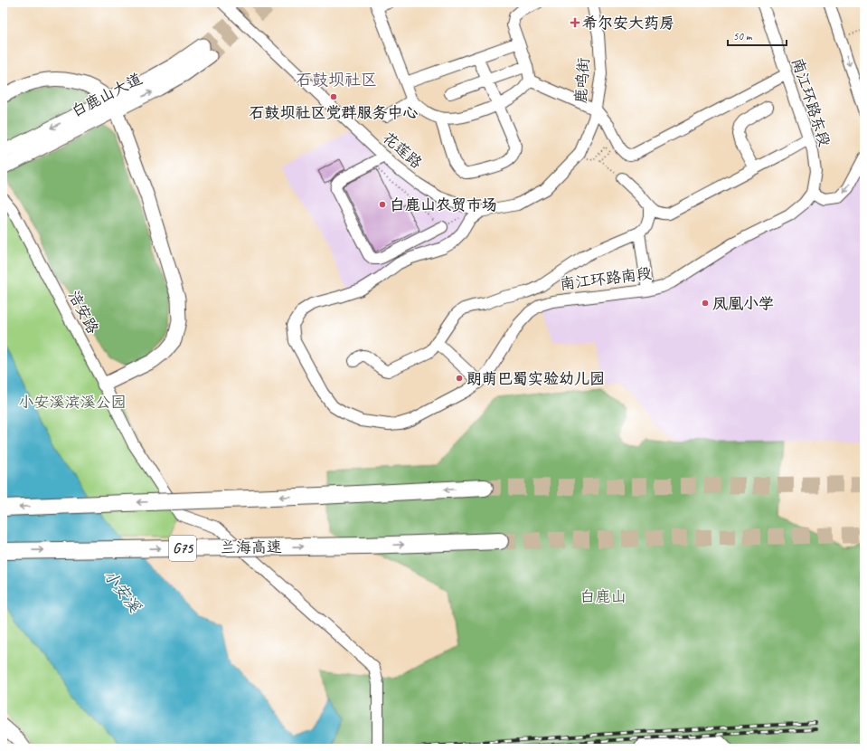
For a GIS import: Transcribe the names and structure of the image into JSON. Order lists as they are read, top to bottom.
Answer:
{
  "streets": {
    "highway": ["兰海高速", "G75"],
    "main road": ["白鹿山大道"],
    "street": [
      "鹿鸣街",
      "南江环路东段",
      "花莲路",
      "南江环路南段",
      "涪安路"
    ]
  },
  "crossings": [
    ["南江环路东段", "南江环路南段"],
    ["花莲路", "南江环路南段"]
  ],
  "districts": ["石鼓坝社区"],
  "water": ["小安溪"],
  "parks": ["小安溪滨溪公园", "白鹿山"],
  "places": {
    "health": ["希尔安大药房"],
    "other": [
      "石鼓坝社区党群服务中心",
      "白鹿山农贸市场",
      "凤凰小学",
      "朗萌巴蜀实验幼儿园"
    ]
  },
  "scale_bar": "50 m"
}
